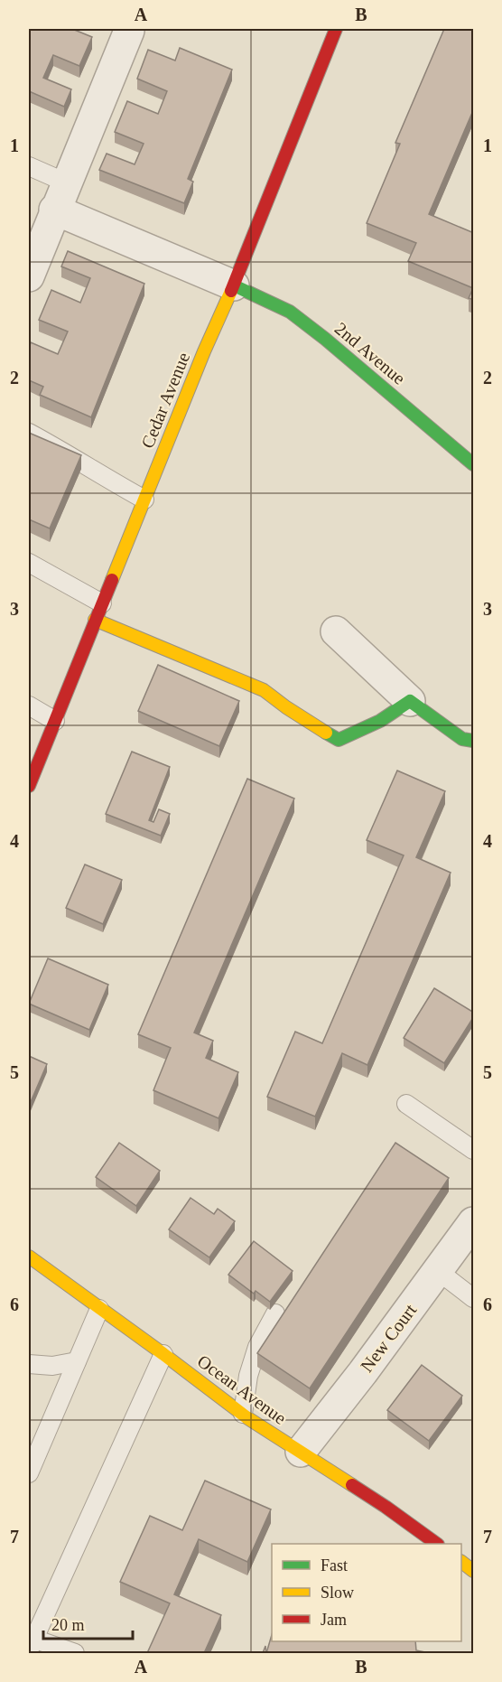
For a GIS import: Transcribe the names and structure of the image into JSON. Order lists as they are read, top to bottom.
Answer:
{
  "streets": {
    "main road": ["2nd Avenue", "Cedar Avenue", "Ocean Avenue"],
    "street": ["New Court"]
  },
  "crossings": [
    ["2nd Avenue", "Cedar Avenue"],
    ["New Court", "Ocean Avenue"]
  ],
  "legend": ["Fast", "Slow", "Jam"],
  "scale_bar": "20 m",
  "grid": {
    "columns": ["A", "B"],
    "rows": [
      "1",
      "2",
      "3",
      "4",
      "5",
      "6",
      "7"
    ]
  }
}
